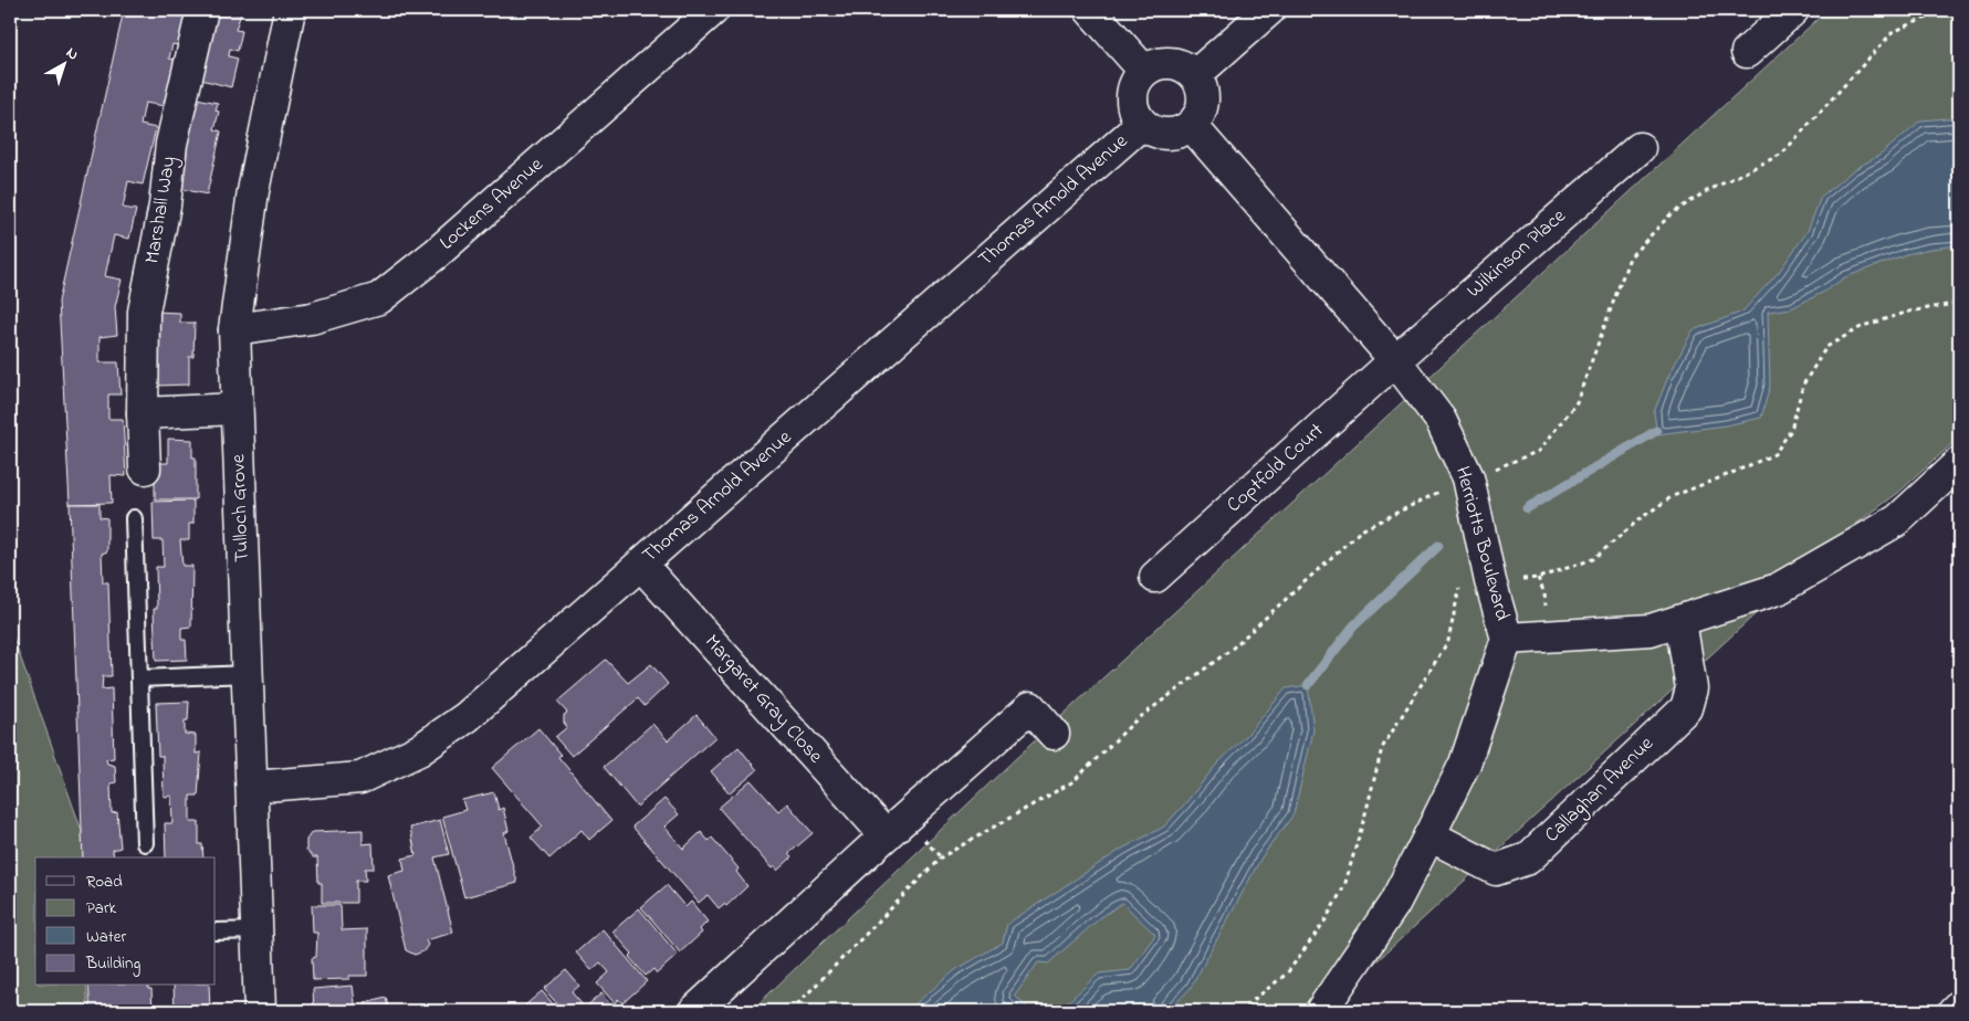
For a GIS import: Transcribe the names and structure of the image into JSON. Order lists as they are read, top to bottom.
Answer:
{
  "streets": {
    "street": [
      "Thomas Arnold Avenue",
      "Lockens Avenue",
      "Marshall Way",
      "Wilkinson Place",
      "Coptfold Court",
      "Tulloch Grove",
      "Herriotts Boulevard",
      "Margaret Gray Close",
      "Callaghan Avenue"
    ]
  },
  "crossings": [
    ["Thomas Arnold Avenue", "Tulloch Grove"],
    ["Thomas Arnold Avenue", "Herriotts Boulevard"],
    ["Thomas Arnold Avenue", "Margaret Gray Close"],
    ["Lockens Avenue", "Tulloch Grove"],
    ["Wilkinson Place", "Coptfold Court"],
    ["Wilkinson Place", "Herriotts Boulevard"],
    ["Coptfold Court", "Herriotts Boulevard"],
    ["Herriotts Boulevard", "Callaghan Avenue"]
  ],
  "legend": [
    "Road",
    "Park",
    "Water",
    "Building"
  ],
  "north": "top right"
}
